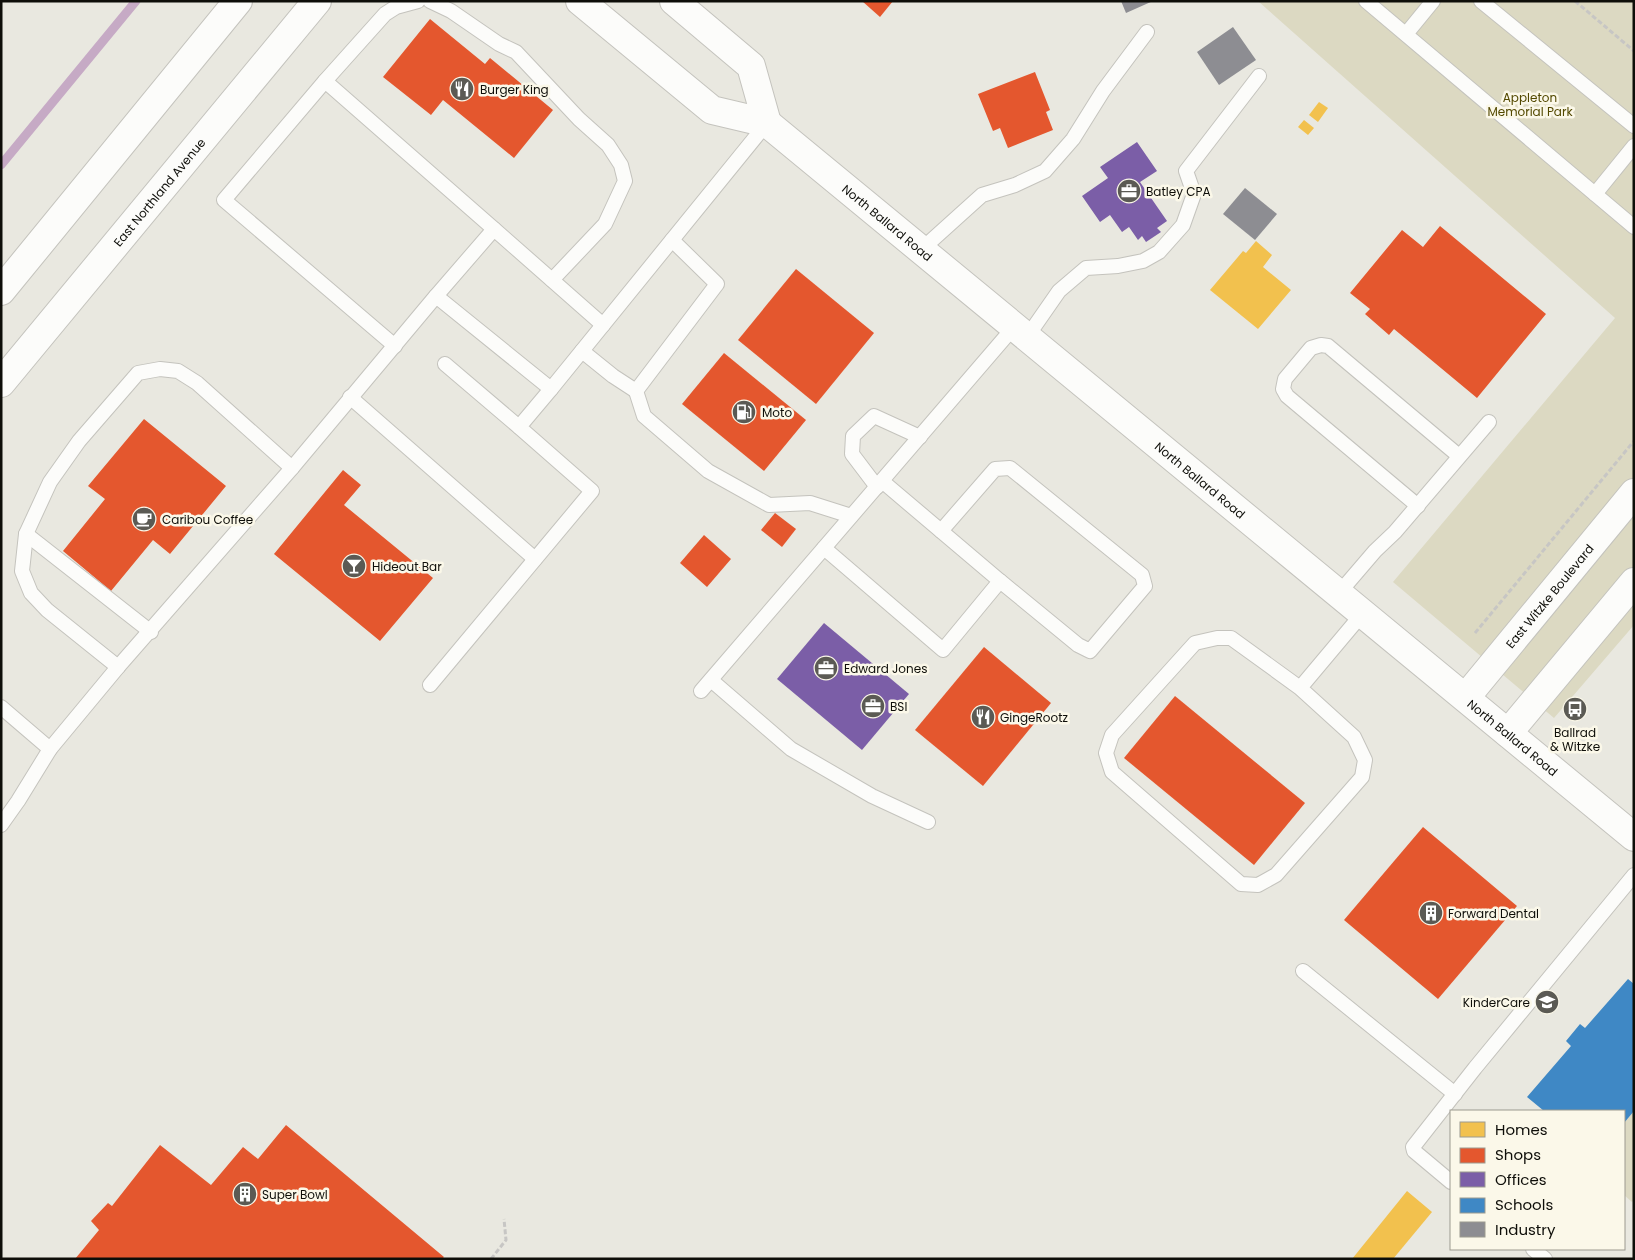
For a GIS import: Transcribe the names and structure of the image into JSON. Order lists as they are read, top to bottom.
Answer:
{
  "streets": {
    "main road": ["East Northland Avenue", "North Ballard Road", "East Witzke Boulevard"]
  },
  "crossings": [
    ["North Ballard Road", "East Witzke Boulevard"]
  ],
  "parks": ["Appleton Memorial Park"],
  "places": {
    "restaurant": ["Burger King", "GingeRootz"],
    "office": ["Batley CPA", "Edward Jones", "BSI"],
    "fuel station": ["Moto"],
    "cafe": ["Caribou Coffee"],
    "bar": ["Hideout Bar"],
    "bus stop": ["Ballrad & Witzke"],
    "building": ["Forward Dental", "Super Bowl"],
    "school or university": ["KinderCare"]
  },
  "legend": [
    "Homes",
    "Shops",
    "Offices",
    "Schools",
    "Industry"
  ]
}
